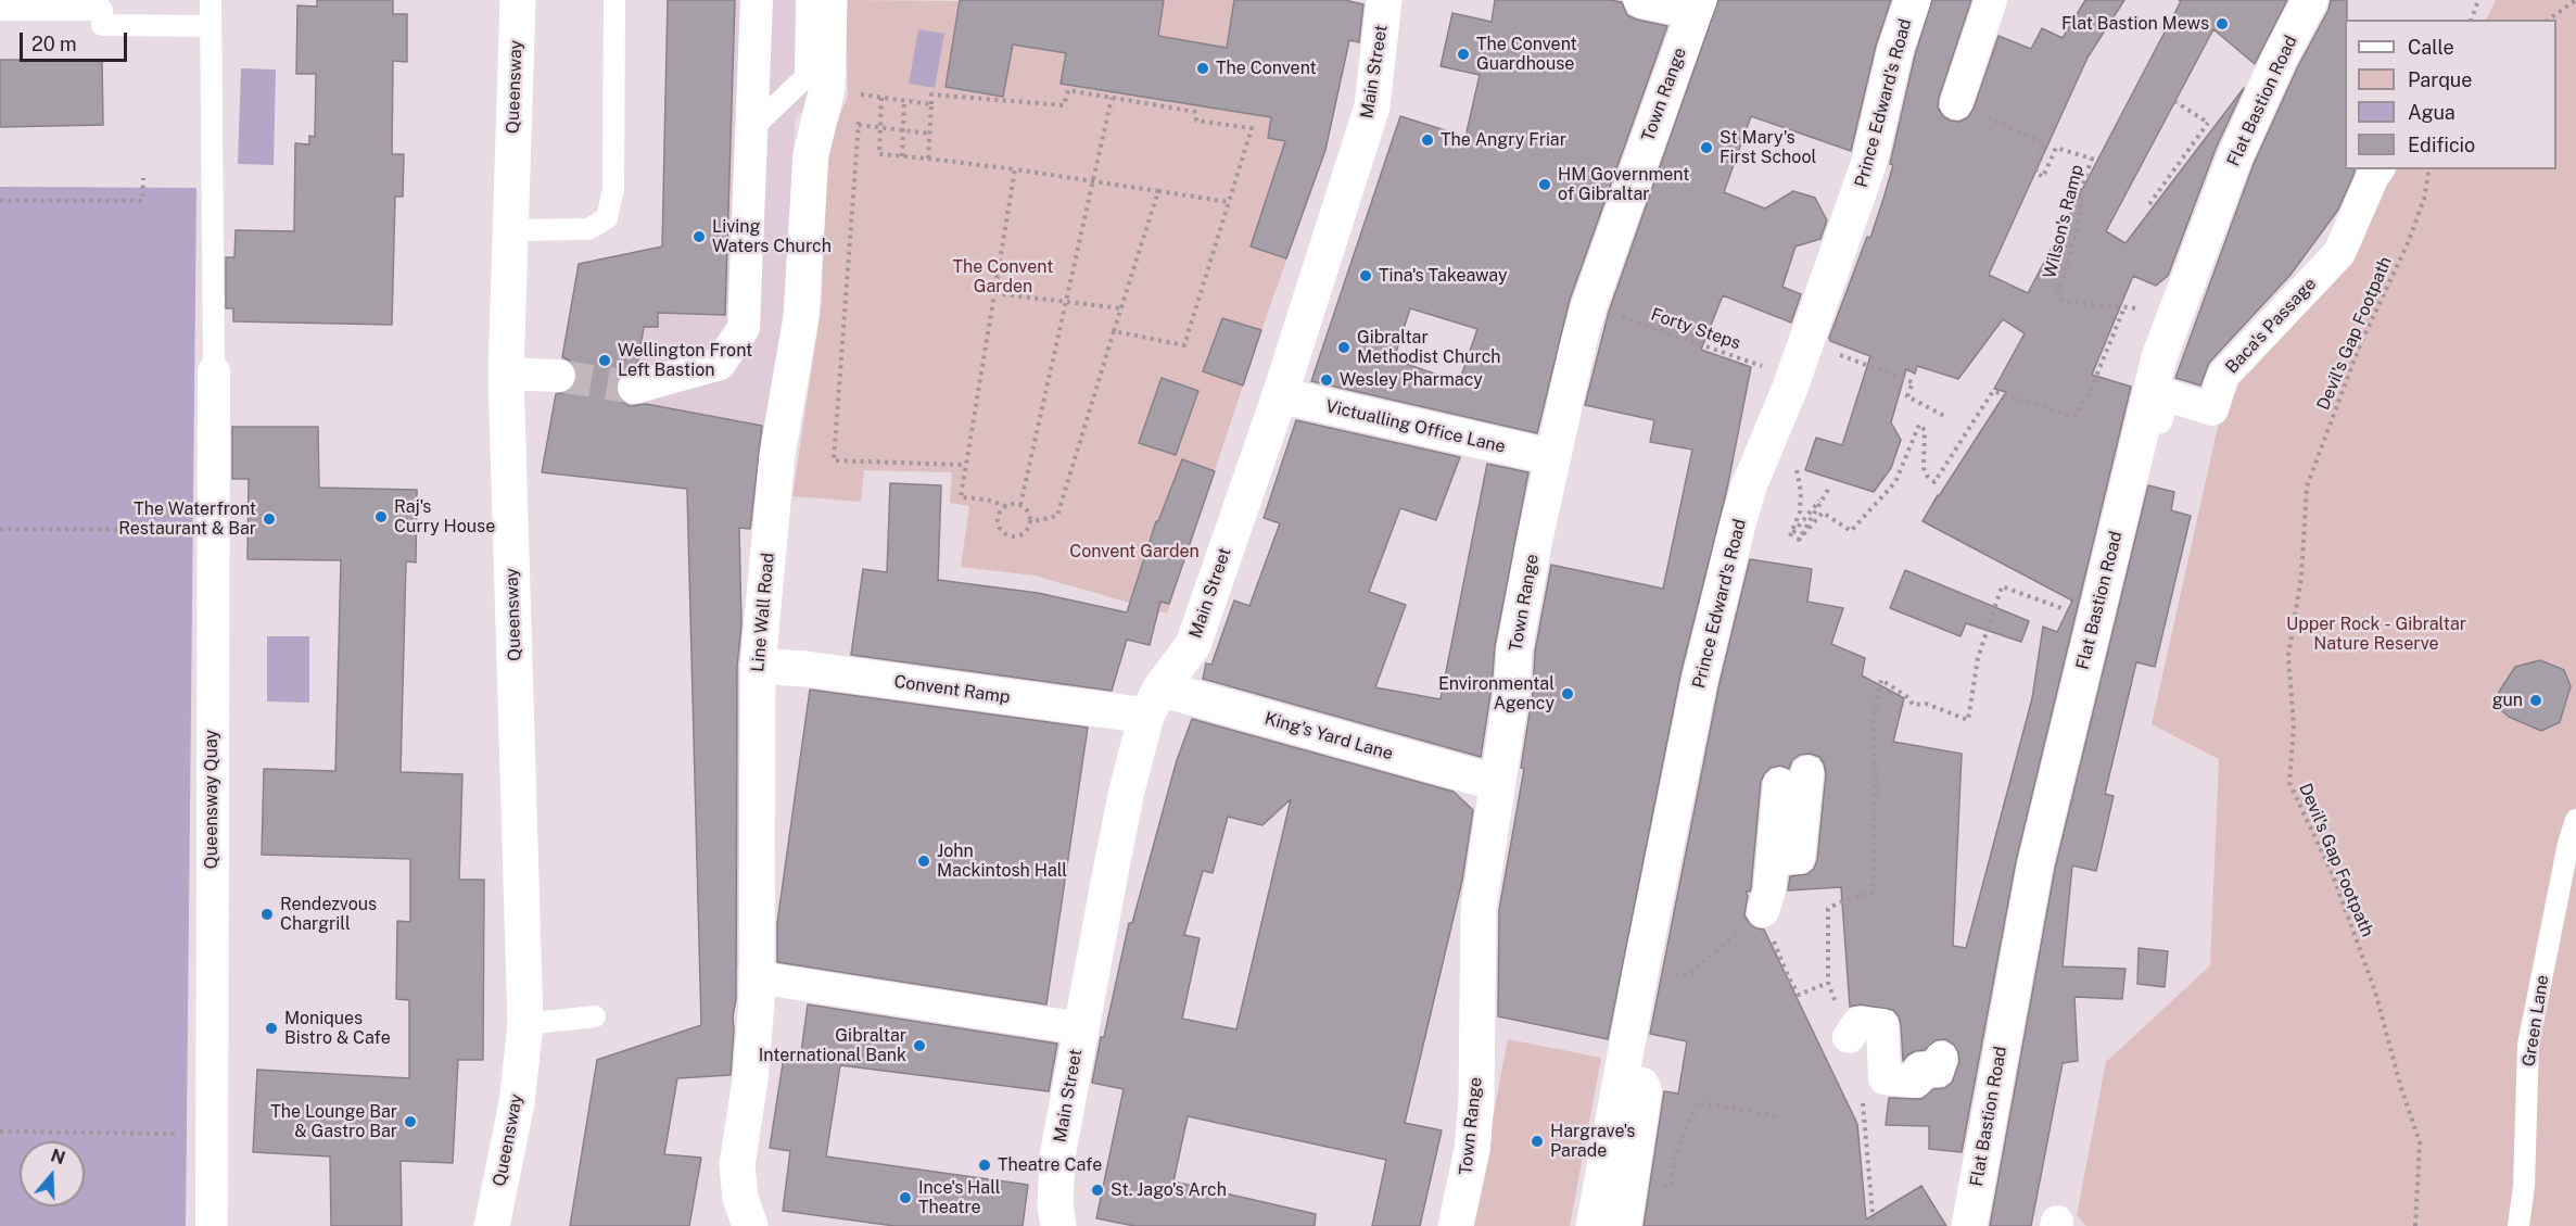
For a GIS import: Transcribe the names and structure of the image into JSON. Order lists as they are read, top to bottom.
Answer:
{
  "streets": {
    "street": [
      "Main Street",
      "Queensway",
      "Town Range",
      "Flat Bastion Road",
      "Prince Edward's Road",
      "Baca's Passage",
      "Victualling Office Lane",
      "Line Wall Road",
      "Convent Ramp",
      "King's Yard Lane",
      "Queensway Quay"
    ],
    "lane": ["Green Lane"],
    "path": ["Wilson's Ramp", "Forty Steps", "Devil's Gap Footpath"]
  },
  "crossings": [
    ["Main Street", "Victualling Office Lane"],
    ["Main Street", "Convent Ramp"],
    ["Main Street", "King's Yard Lane"],
    ["Town Range", "Forty Steps"],
    ["Town Range", "Victualling Office Lane"],
    ["Town Range", "King's Yard Lane"],
    ["Flat Bastion Road", "Baca's Passage"],
    ["Prince Edward's Road", "Forty Steps"],
    ["Line Wall Road", "Convent Ramp"],
    ["Convent Ramp", "King's Yard Lane"]
  ],
  "parks": ["The Convent Garden", "Convent Garden", "Upper Rock - Gibraltar Nature Reserve"],
  "places": [
    "Flat Bastion Mews",
    "The Convent Guardhouse",
    "The Convent",
    "The Angry Friar",
    "St Mary's First School",
    "HM Government of Gibraltar",
    "Living Waters Church",
    "Tina's Takeaway",
    "Gibraltar Methodist Church",
    "Wellington Front Left Bastion",
    "Wesley Pharmacy",
    "Raj's Curry House",
    "The Waterfront Restaurant & Bar",
    "Environmental Agency",
    "gun",
    "John Mackintosh Hall",
    "Rendezvous Chargrill",
    "Moniques Bistro & Cafe",
    "Gibraltar International Bank",
    "The Lounge Bar & Gastro Bar",
    "Hargrave's Parade",
    "Theatre Cafe",
    "St. Jago's Arch",
    "Ince's Hall Theatre"
  ],
  "legend": [
    "Calle",
    "Parque",
    "Agua",
    "Edificio"
  ],
  "scale_bar": "20 m",
  "north": "top"
}
